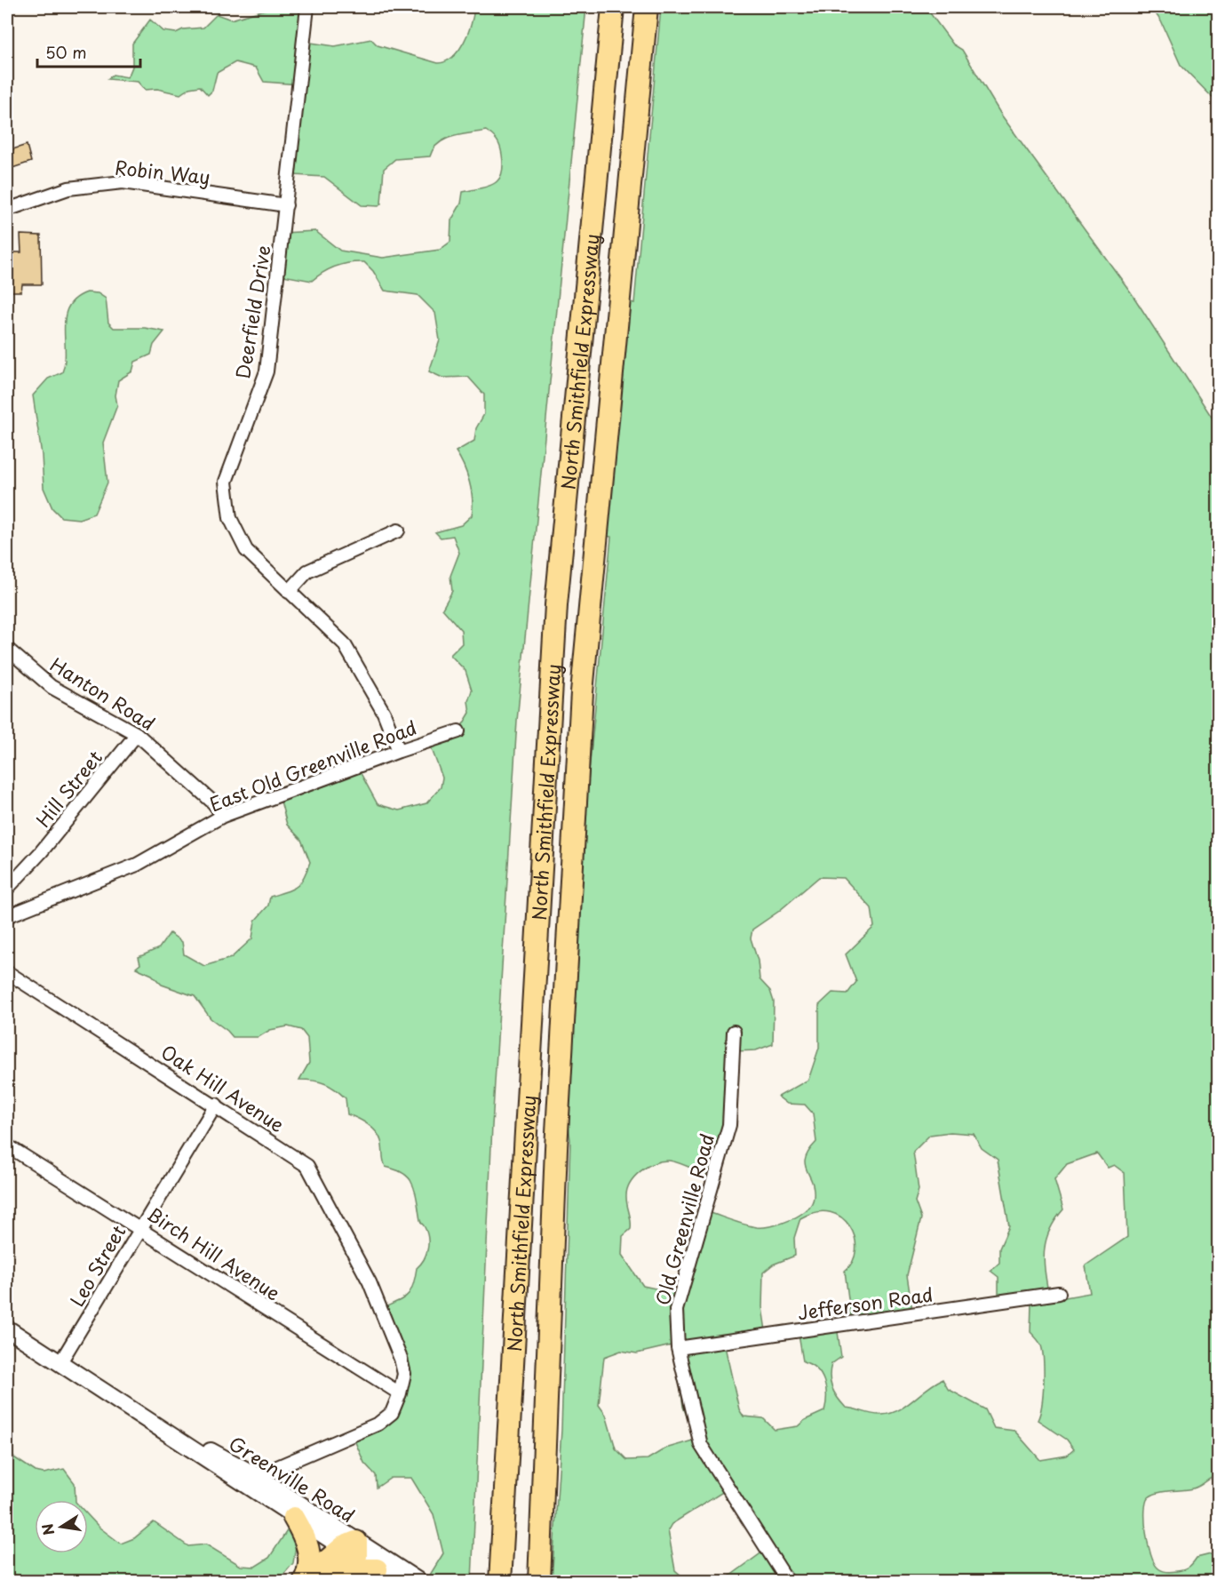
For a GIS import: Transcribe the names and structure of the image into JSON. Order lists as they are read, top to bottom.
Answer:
{
  "streets": {
    "highway": ["North Smithfield Expressway"],
    "main road": ["Greenville Road"],
    "street": [
      "Robin Way",
      "Deerfield Drive",
      "Hanton Road",
      "East Old Greenville Road",
      "Hill Street",
      "Oak Hill Avenue",
      "Old Greenville Road",
      "Birch Hill Avenue",
      "Leo Street",
      "Jefferson Road"
    ]
  },
  "crossings": [
    ["Robin Way", "Deerfield Drive"],
    ["Deerfield Drive", "East Old Greenville Road"],
    ["Hanton Road", "East Old Greenville Road"],
    ["Hanton Road", "Hill Street"],
    ["Oak Hill Avenue", "Birch Hill Avenue"],
    ["Oak Hill Avenue", "Leo Street"],
    ["Old Greenville Road", "Jefferson Road"],
    ["Birch Hill Avenue", "Leo Street"],
    ["Leo Street", "Greenville Road"]
  ],
  "scale_bar": "50 m",
  "north": "left"
}
